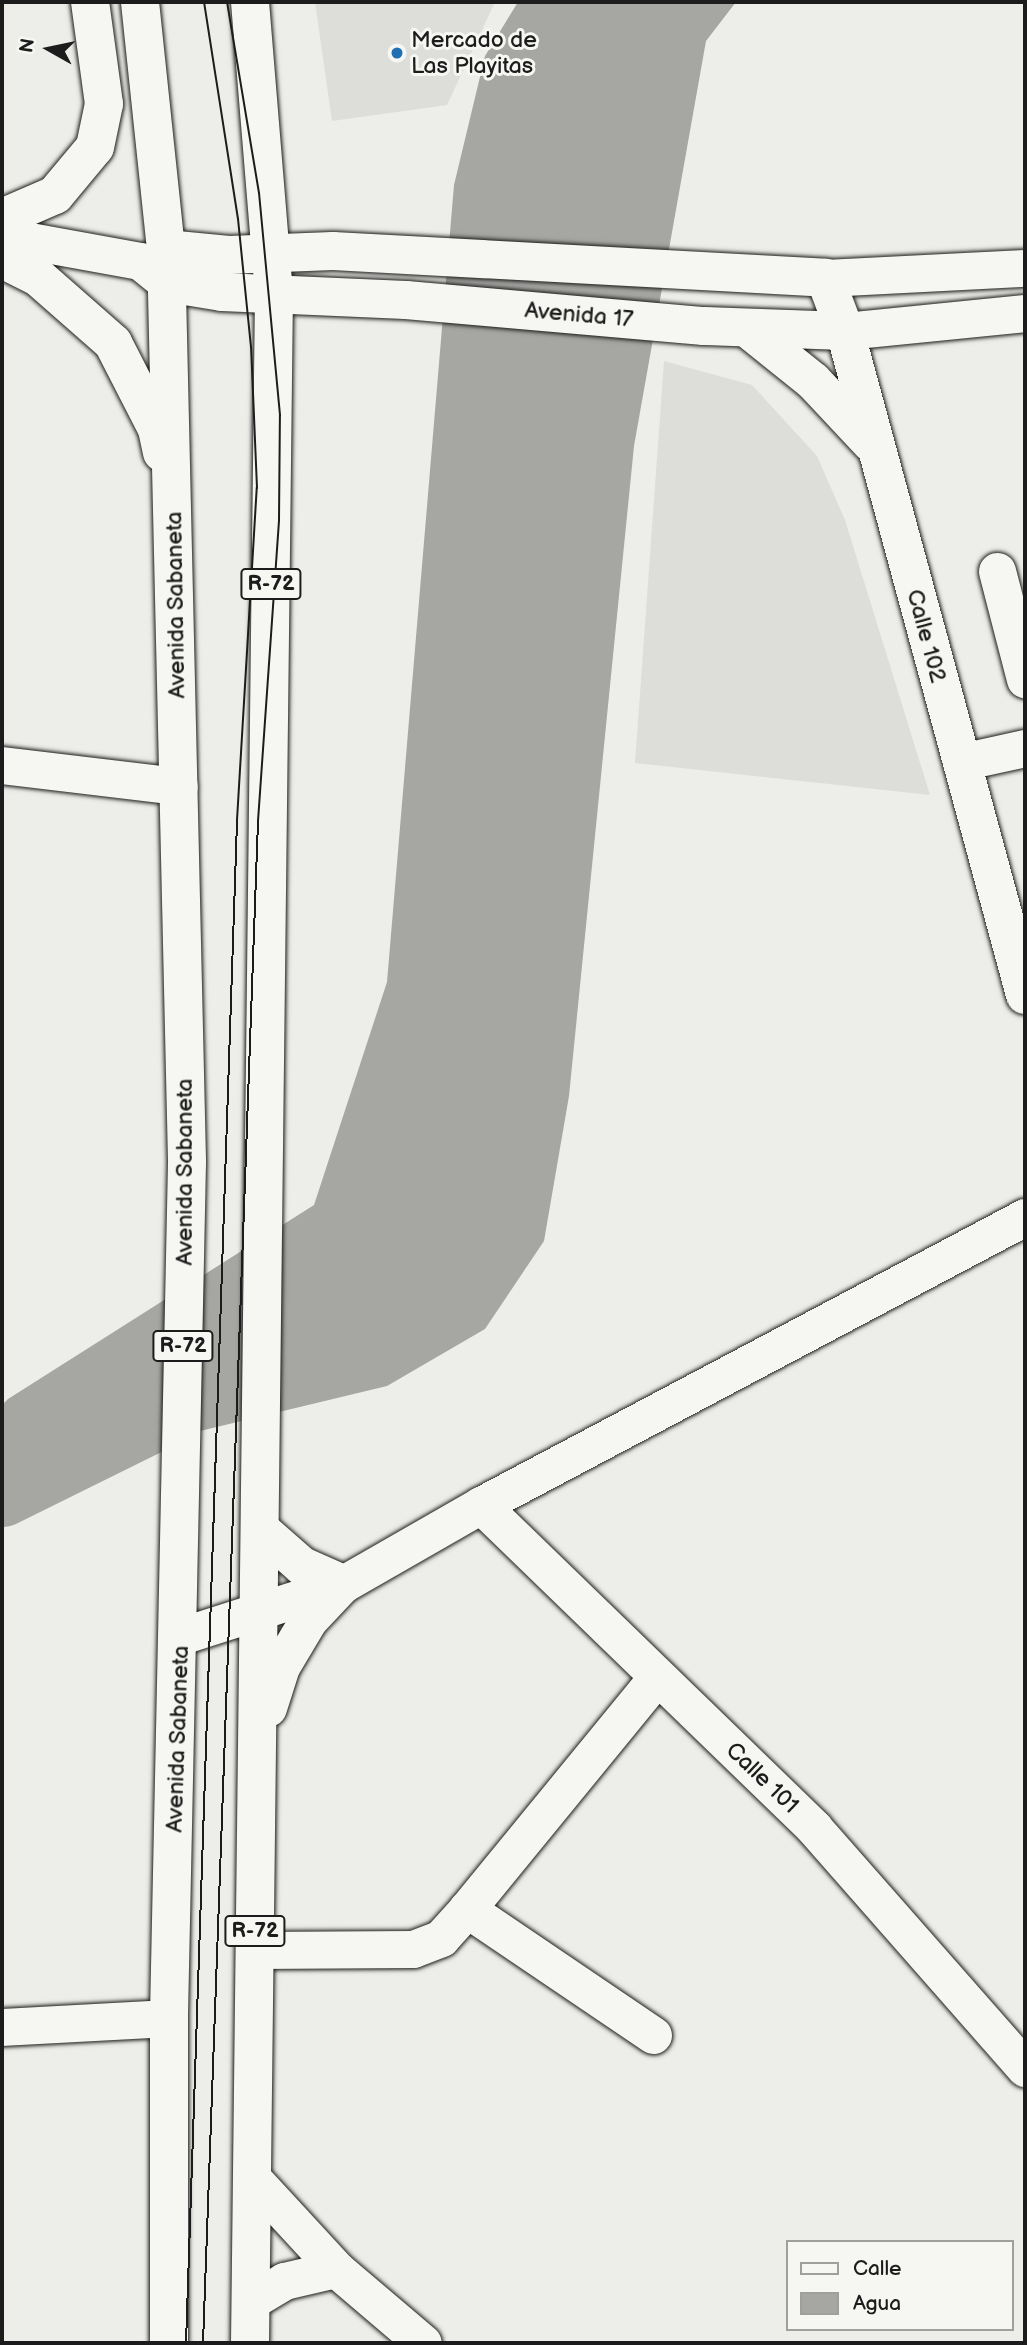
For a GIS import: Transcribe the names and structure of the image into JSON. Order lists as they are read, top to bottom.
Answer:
{
  "streets": {
    "main road": [
      "Avenida 17",
      "R-72",
      "Avenida Sabaneta",
      "Calle 102"
    ],
    "street": ["Calle 101"]
  },
  "crossings": [
    ["Avenida 17", "R-72"],
    ["Avenida 17", "Avenida Sabaneta"],
    ["Avenida 17", "Calle 102"]
  ],
  "places": ["Mercado de Las Playitas"],
  "legend": ["Calle", "Agua"],
  "north": "left"
}
